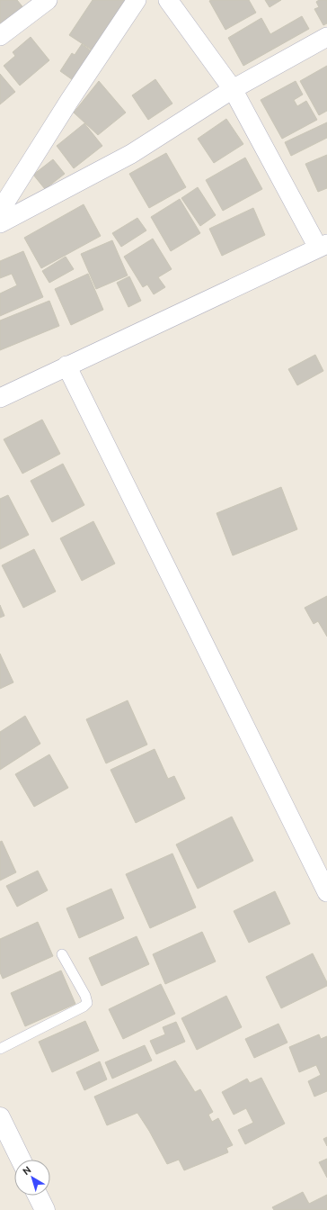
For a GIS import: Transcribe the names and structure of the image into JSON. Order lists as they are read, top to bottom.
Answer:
{
  "north": "top left"
}
